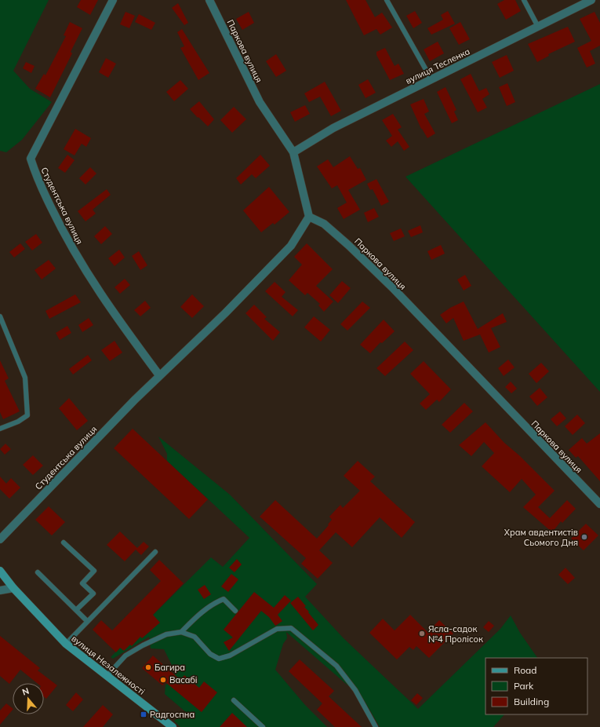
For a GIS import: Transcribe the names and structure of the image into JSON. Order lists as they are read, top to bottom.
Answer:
{
  "streets": {
    "main road": ["вулиця Незалежності"],
    "street": ["Паркова вулиця", "вулиця Тесленка", "Студентська вулиця"]
  },
  "crossings": [
    ["Паркова вулиця", "вулиця Тесленка"],
    ["Паркова вулиця", "Студентська вулиця"]
  ],
  "places": {
    "other": [
      "Храм авдентистів Сьомого Дня",
      "Ясла-садок №4 Пролісок",
      "Багира",
      "Васабі"
    ],
    "transit": ["Радгоспна"]
  },
  "legend": ["Road", "Park", "Building"],
  "north": "top"
}
